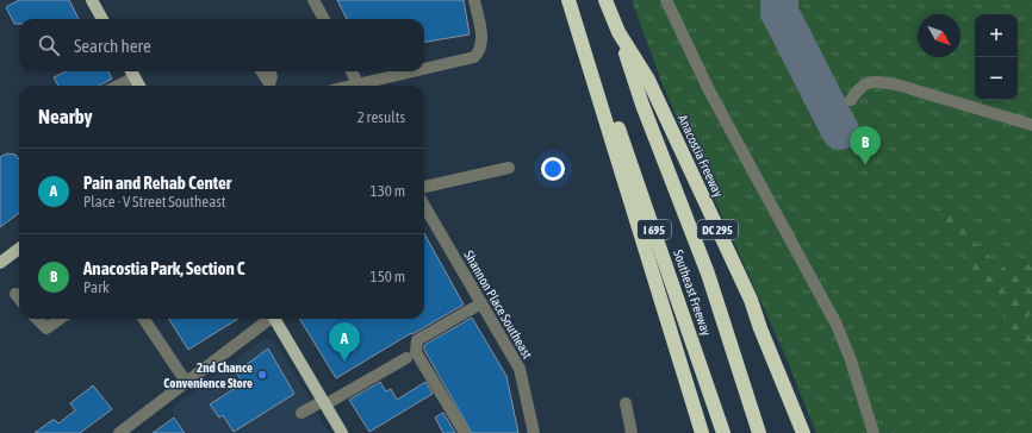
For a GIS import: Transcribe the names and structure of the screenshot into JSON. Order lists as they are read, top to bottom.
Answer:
{
  "streets": {
    "highway": [
      "Anacostia Freeway",
      "I 695",
      "DC 295",
      "Southeast Freeway"
    ],
    "street": ["Shannon Place Southeast"]
  },
  "crossings": [
    ["Anacostia Freeway", "Southeast Freeway"]
  ],
  "places": ["2nd Chance Convenience Store"],
  "north": "bottom right",
  "page": {
    "map_buttons": ["+", "−"],
    "search": "Search here",
    "heading": ["Nearby", "2 results"],
    "pins": ["B", "A"],
    "list": [
      {
        "mark": "A",
        "name": "Pain and Rehab Center",
        "note": "Place · V Street Southeast",
        "value": "130 m"
      },
      {
        "mark": "B",
        "name": "Anacostia Park, Section C",
        "note": "Park",
        "value": "150 m"
      }
    ]
  }
}
